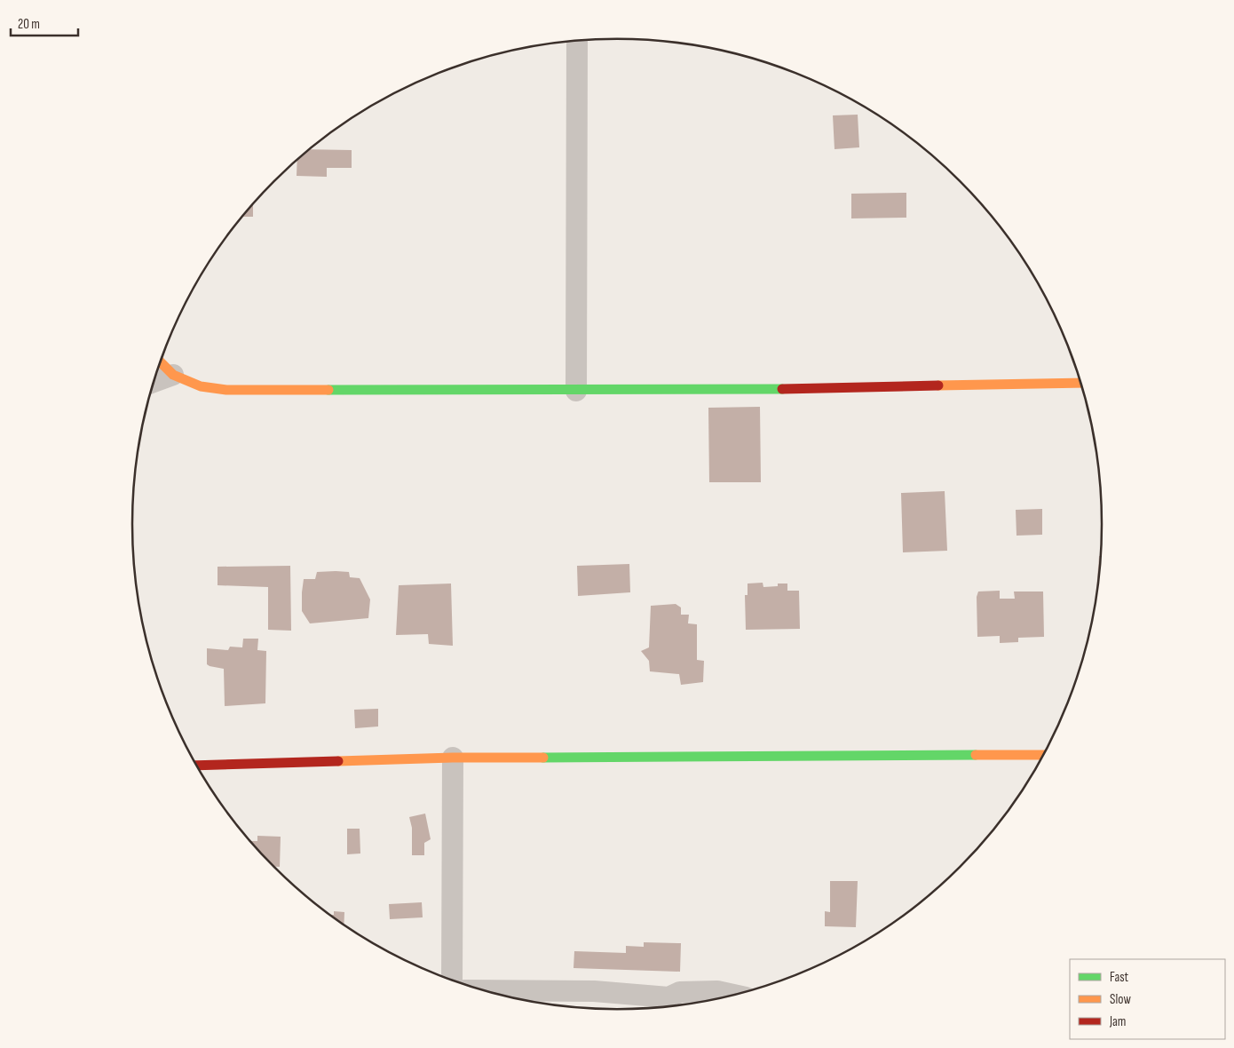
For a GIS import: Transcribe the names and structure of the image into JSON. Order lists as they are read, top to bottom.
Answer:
{
  "legend": ["Fast", "Slow", "Jam"],
  "scale_bar": "20 m"
}
